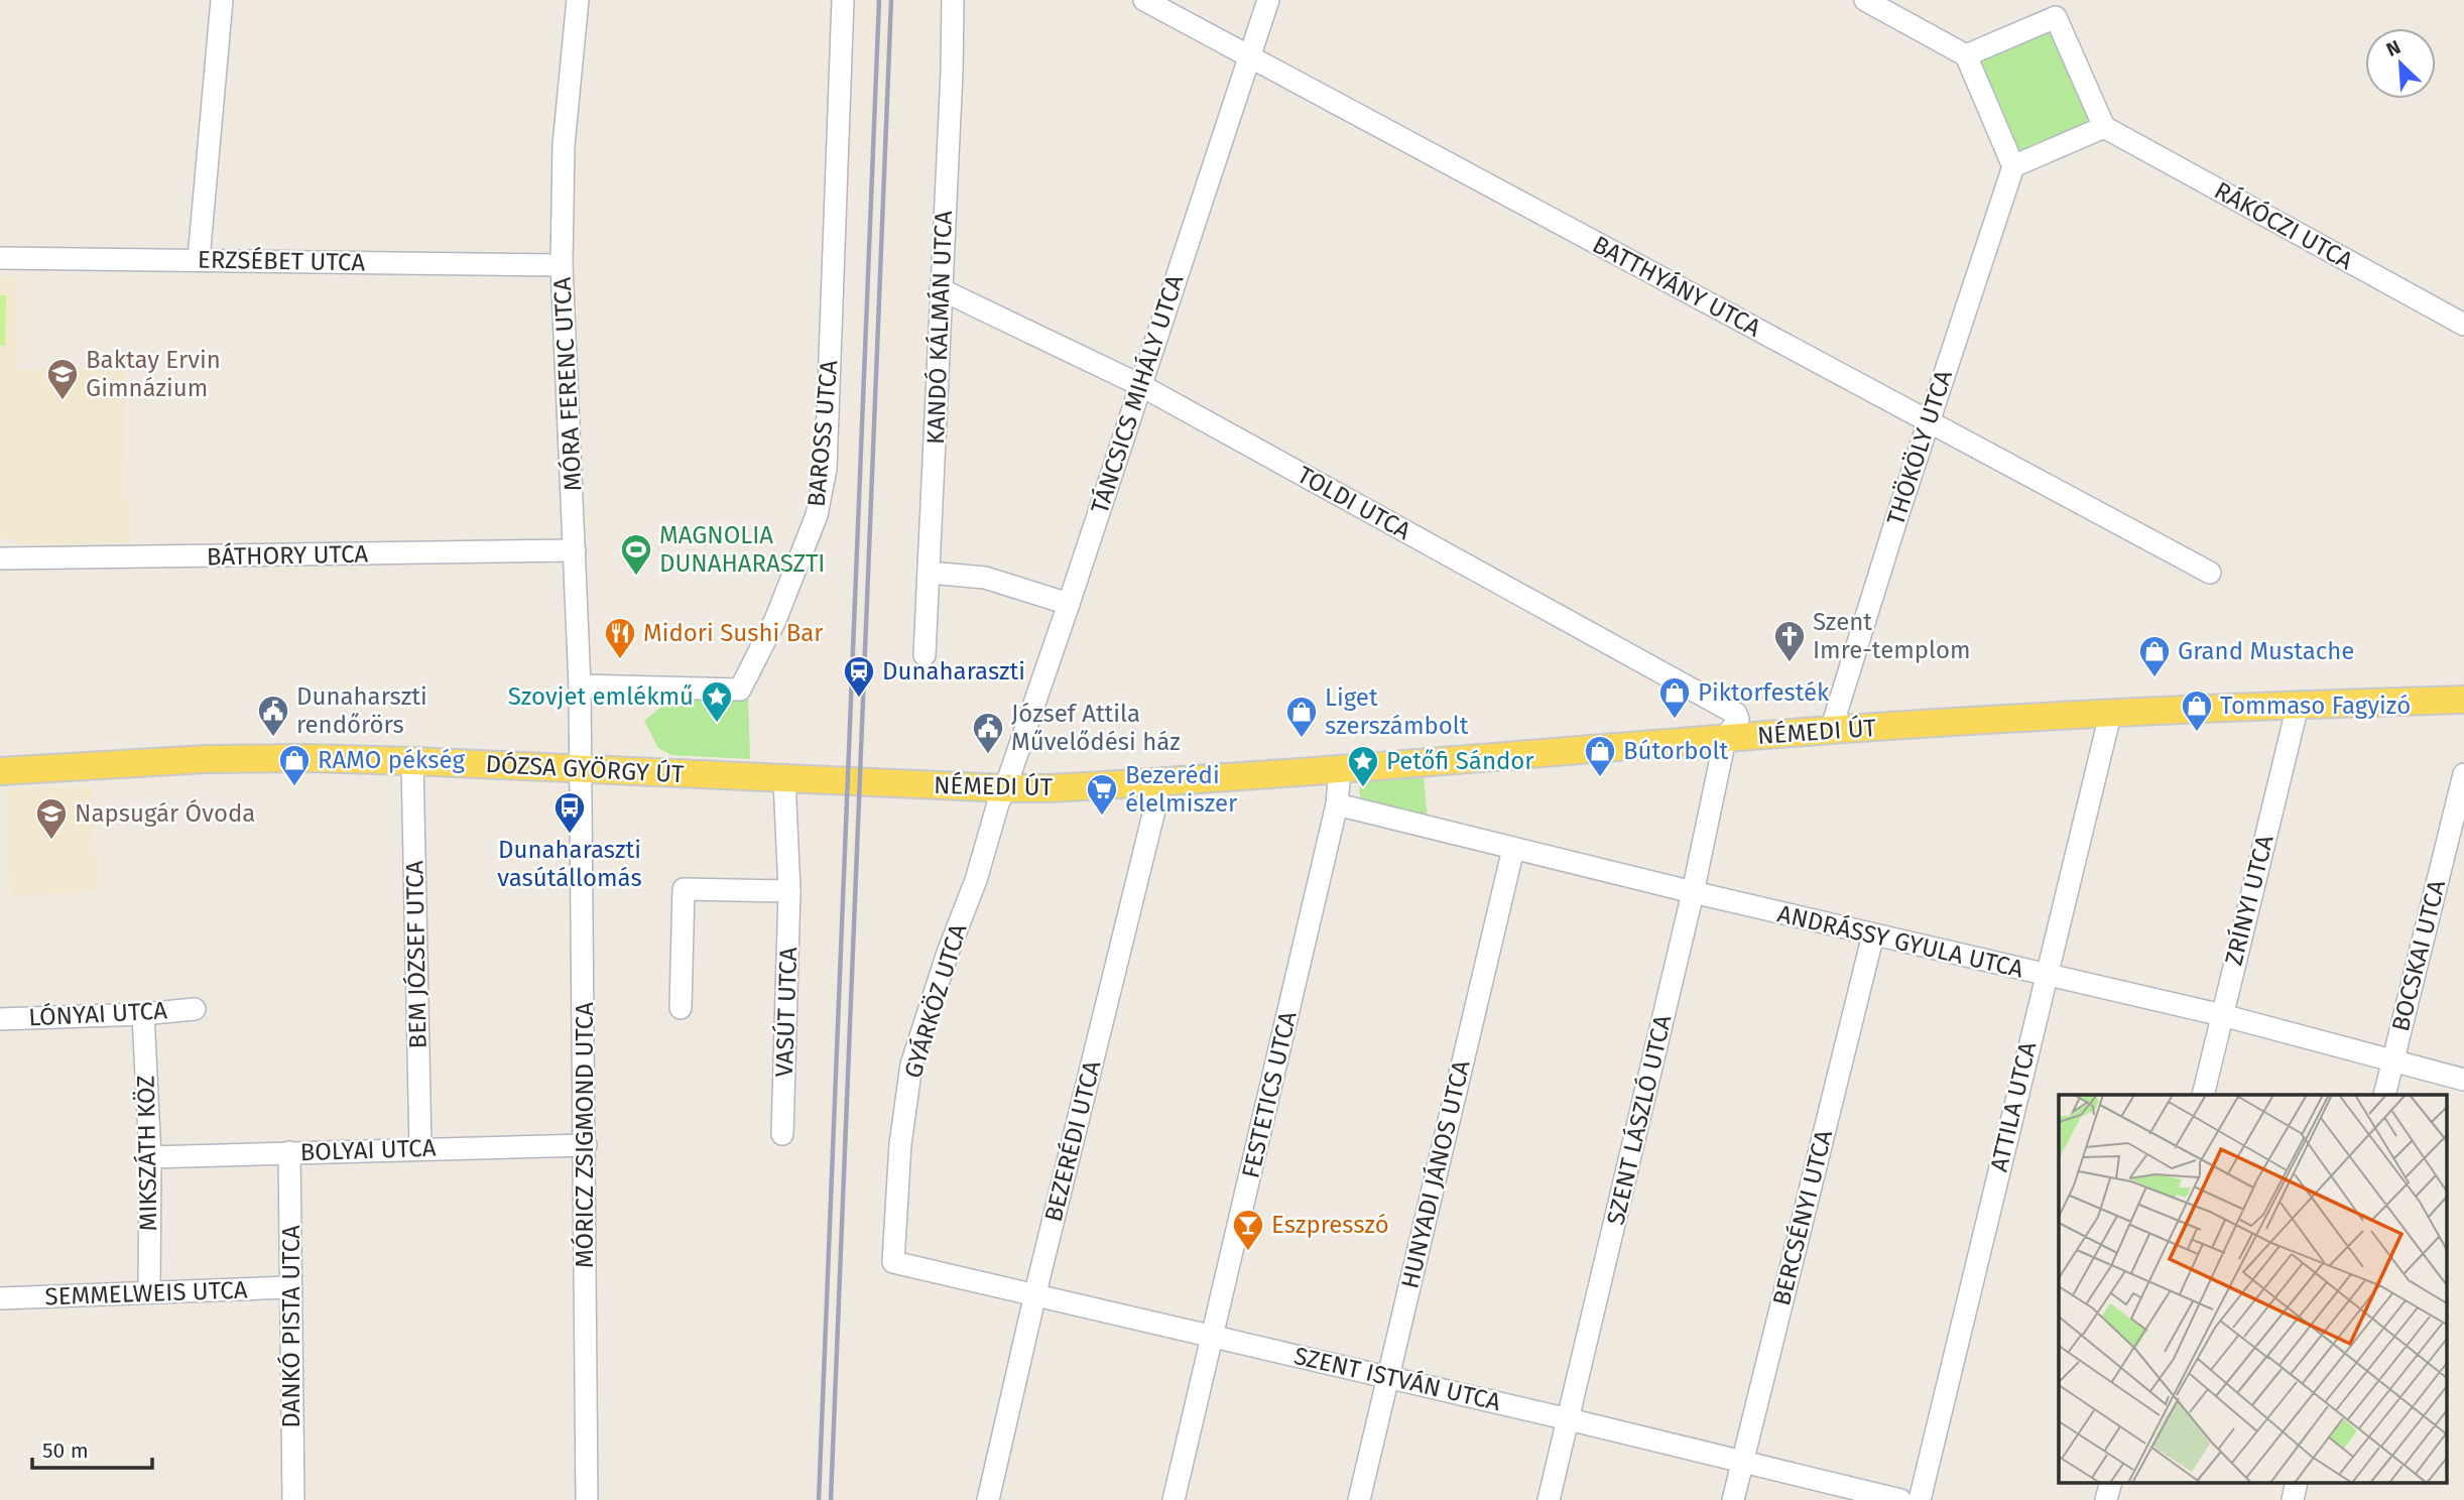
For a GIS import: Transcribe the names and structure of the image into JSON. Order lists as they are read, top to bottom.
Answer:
{
  "streets": {
    "main road": ["NÉMEDI ÚT", "DÓZSA GYÖRGY ÚT"],
    "street": [
      "RÁKÓCZI UTCA",
      "ERZSÉBET UTCA",
      "BATTHYÁNY UTCA",
      "KANDÓ KÁLMÁN UTCA",
      "MÓRA FERENC UTCA",
      "TÁNCSICS MIHÁLY UTCA",
      "BAROSS UTCA",
      "THÖKÖLY UTCA",
      "TOLDI UTCA",
      "BÁTHORY UTCA",
      "ZRÍNYI UTCA",
      "ANDRÁSSY GYULA UTCA",
      "BEM JÓZSEF UTCA",
      "BOCSKAI UTCA",
      "GYÁRKÖZ UTCA",
      "VASÚT UTCA",
      "LÓNYAI UTCA",
      "FESTETICS UTCA",
      "ATTILA UTCA",
      "SZENT LÁSZLÓ UTCA",
      "MÓRICZ ZSIGMOND UTCA",
      "BEZERÉDI UTCA",
      "BOLYAI UTCA",
      "MIKSZÁTH KÖZ",
      "HUNYADI JÁNOS UTCA",
      "BERCSÉNYI UTCA",
      "SEMMELWEIS UTCA",
      "DANKÓ PISTA UTCA",
      "SZENT ISTVÁN UTCA"
    ]
  },
  "crossings": [
    ["ERZSÉBET UTCA", "MÓRA FERENC UTCA"],
    ["BATTHYÁNY UTCA", "TÁNCSICS MIHÁLY UTCA"],
    ["BATTHYÁNY UTCA", "THÖKÖLY UTCA"],
    ["KANDÓ KÁLMÁN UTCA", "TOLDI UTCA"],
    ["MÓRA FERENC UTCA", "BAROSS UTCA"],
    ["MÓRA FERENC UTCA", "BÁTHORY UTCA"],
    ["MÓRA FERENC UTCA", "DÓZSA GYÖRGY ÚT"],
    ["MÓRA FERENC UTCA", "MÓRICZ ZSIGMOND UTCA"],
    ["TÁNCSICS MIHÁLY UTCA", "TOLDI UTCA"],
    ["TÁNCSICS MIHÁLY UTCA", "NÉMEDI ÚT"],
    ["TÁNCSICS MIHÁLY UTCA", "GYÁRKÖZ UTCA"],
    ["THÖKÖLY UTCA", "NÉMEDI ÚT"],
    ["TOLDI UTCA", "NÉMEDI ÚT"],
    ["TOLDI UTCA", "SZENT LÁSZLÓ UTCA"],
    ["NÉMEDI ÚT", "DÓZSA GYÖRGY ÚT"],
    ["NÉMEDI ÚT", "ZRÍNYI UTCA"],
    ["NÉMEDI ÚT", "GYÁRKÖZ UTCA"],
    ["NÉMEDI ÚT", "FESTETICS UTCA"],
    ["NÉMEDI ÚT", "ATTILA UTCA"],
    ["NÉMEDI ÚT", "SZENT LÁSZLÓ UTCA"],
    ["NÉMEDI ÚT", "BEZERÉDI UTCA"],
    ["DÓZSA GYÖRGY ÚT", "BEM JÓZSEF UTCA"],
    ["DÓZSA GYÖRGY ÚT", "VASÚT UTCA"],
    ["DÓZSA GYÖRGY ÚT", "MÓRICZ ZSIGMOND UTCA"],
    ["ZRÍNYI UTCA", "ANDRÁSSY GYULA UTCA"],
    ["ANDRÁSSY GYULA UTCA", "BOCSKAI UTCA"],
    ["ANDRÁSSY GYULA UTCA", "FESTETICS UTCA"],
    ["ANDRÁSSY GYULA UTCA", "ATTILA UTCA"],
    ["ANDRÁSSY GYULA UTCA", "SZENT LÁSZLÓ UTCA"],
    ["ANDRÁSSY GYULA UTCA", "HUNYADI JÁNOS UTCA"],
    ["ANDRÁSSY GYULA UTCA", "BERCSÉNYI UTCA"],
    ["BEM JÓZSEF UTCA", "BOLYAI UTCA"],
    ["GYÁRKÖZ UTCA", "SZENT ISTVÁN UTCA"],
    ["LÓNYAI UTCA", "MIKSZÁTH KÖZ"],
    ["FESTETICS UTCA", "SZENT ISTVÁN UTCA"],
    ["SZENT LÁSZLÓ UTCA", "SZENT ISTVÁN UTCA"],
    ["MÓRICZ ZSIGMOND UTCA", "BOLYAI UTCA"],
    ["BEZERÉDI UTCA", "SZENT ISTVÁN UTCA"],
    ["BOLYAI UTCA", "MIKSZÁTH KÖZ"],
    ["BOLYAI UTCA", "DANKÓ PISTA UTCA"],
    ["MIKSZÁTH KÖZ", "SEMMELWEIS UTCA"],
    ["HUNYADI JÁNOS UTCA", "SZENT ISTVÁN UTCA"],
    ["BERCSÉNYI UTCA", "SZENT ISTVÁN UTCA"],
    ["SEMMELWEIS UTCA", "DANKÓ PISTA UTCA"]
  ],
  "places": {
    "school or university": ["Baktay Ervin Gimnázium", "Napsugár Óvoda"],
    "sports": ["MAGNOLIA DUNAHARASZTI"],
    "restaurant": ["Midori Sushi Bar"],
    "church": ["Szent Imre-templom"],
    "shop": [
      "Grand Mustache",
      "Piktorfesték",
      "Tommaso Fagyizó",
      "Liget szerszámbolt",
      "Bútorbolt",
      "RAMO pékség"
    ],
    "station": ["Dunaharaszti"],
    "place": ["Szovjet emlékmű", "Petőfi Sándor"],
    "public building": ["Dunaharszti rendőrörs", "József Attila Művelődési ház"],
    "supermarket": ["Bezerédi élelmiszer"],
    "bus stop": ["Dunaharaszti vasútállomás"],
    "bar": ["Eszpresszó"]
  },
  "scale_bar": "50 m",
  "north": "top left"
}
